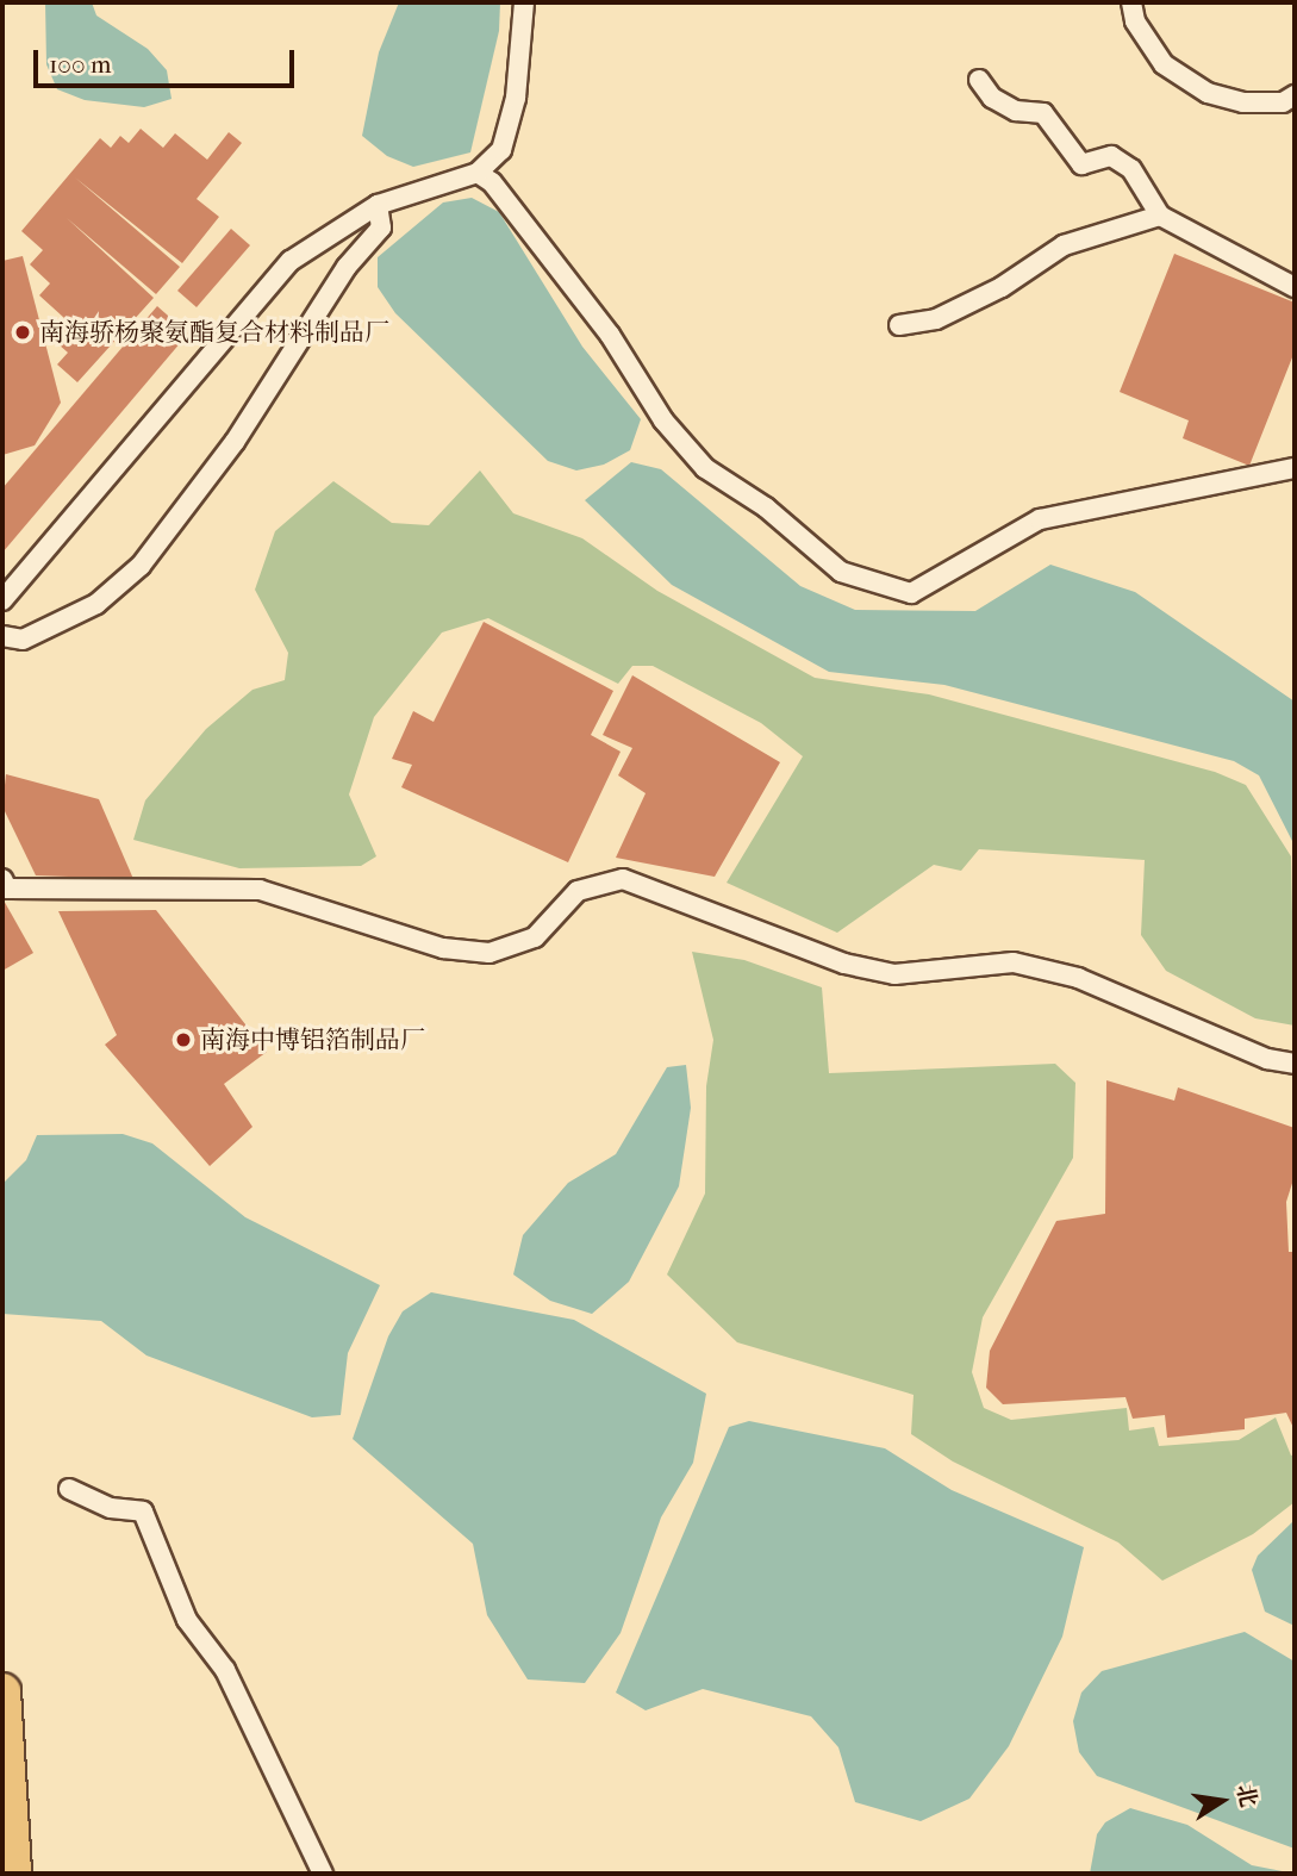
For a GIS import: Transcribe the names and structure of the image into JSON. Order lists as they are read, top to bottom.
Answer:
{
  "places": ["南海骄杨聚氨酯复合材料制品厂", "南海中博铝箔制品厂"],
  "scale_bar": "100 m",
  "north": "right"
}
